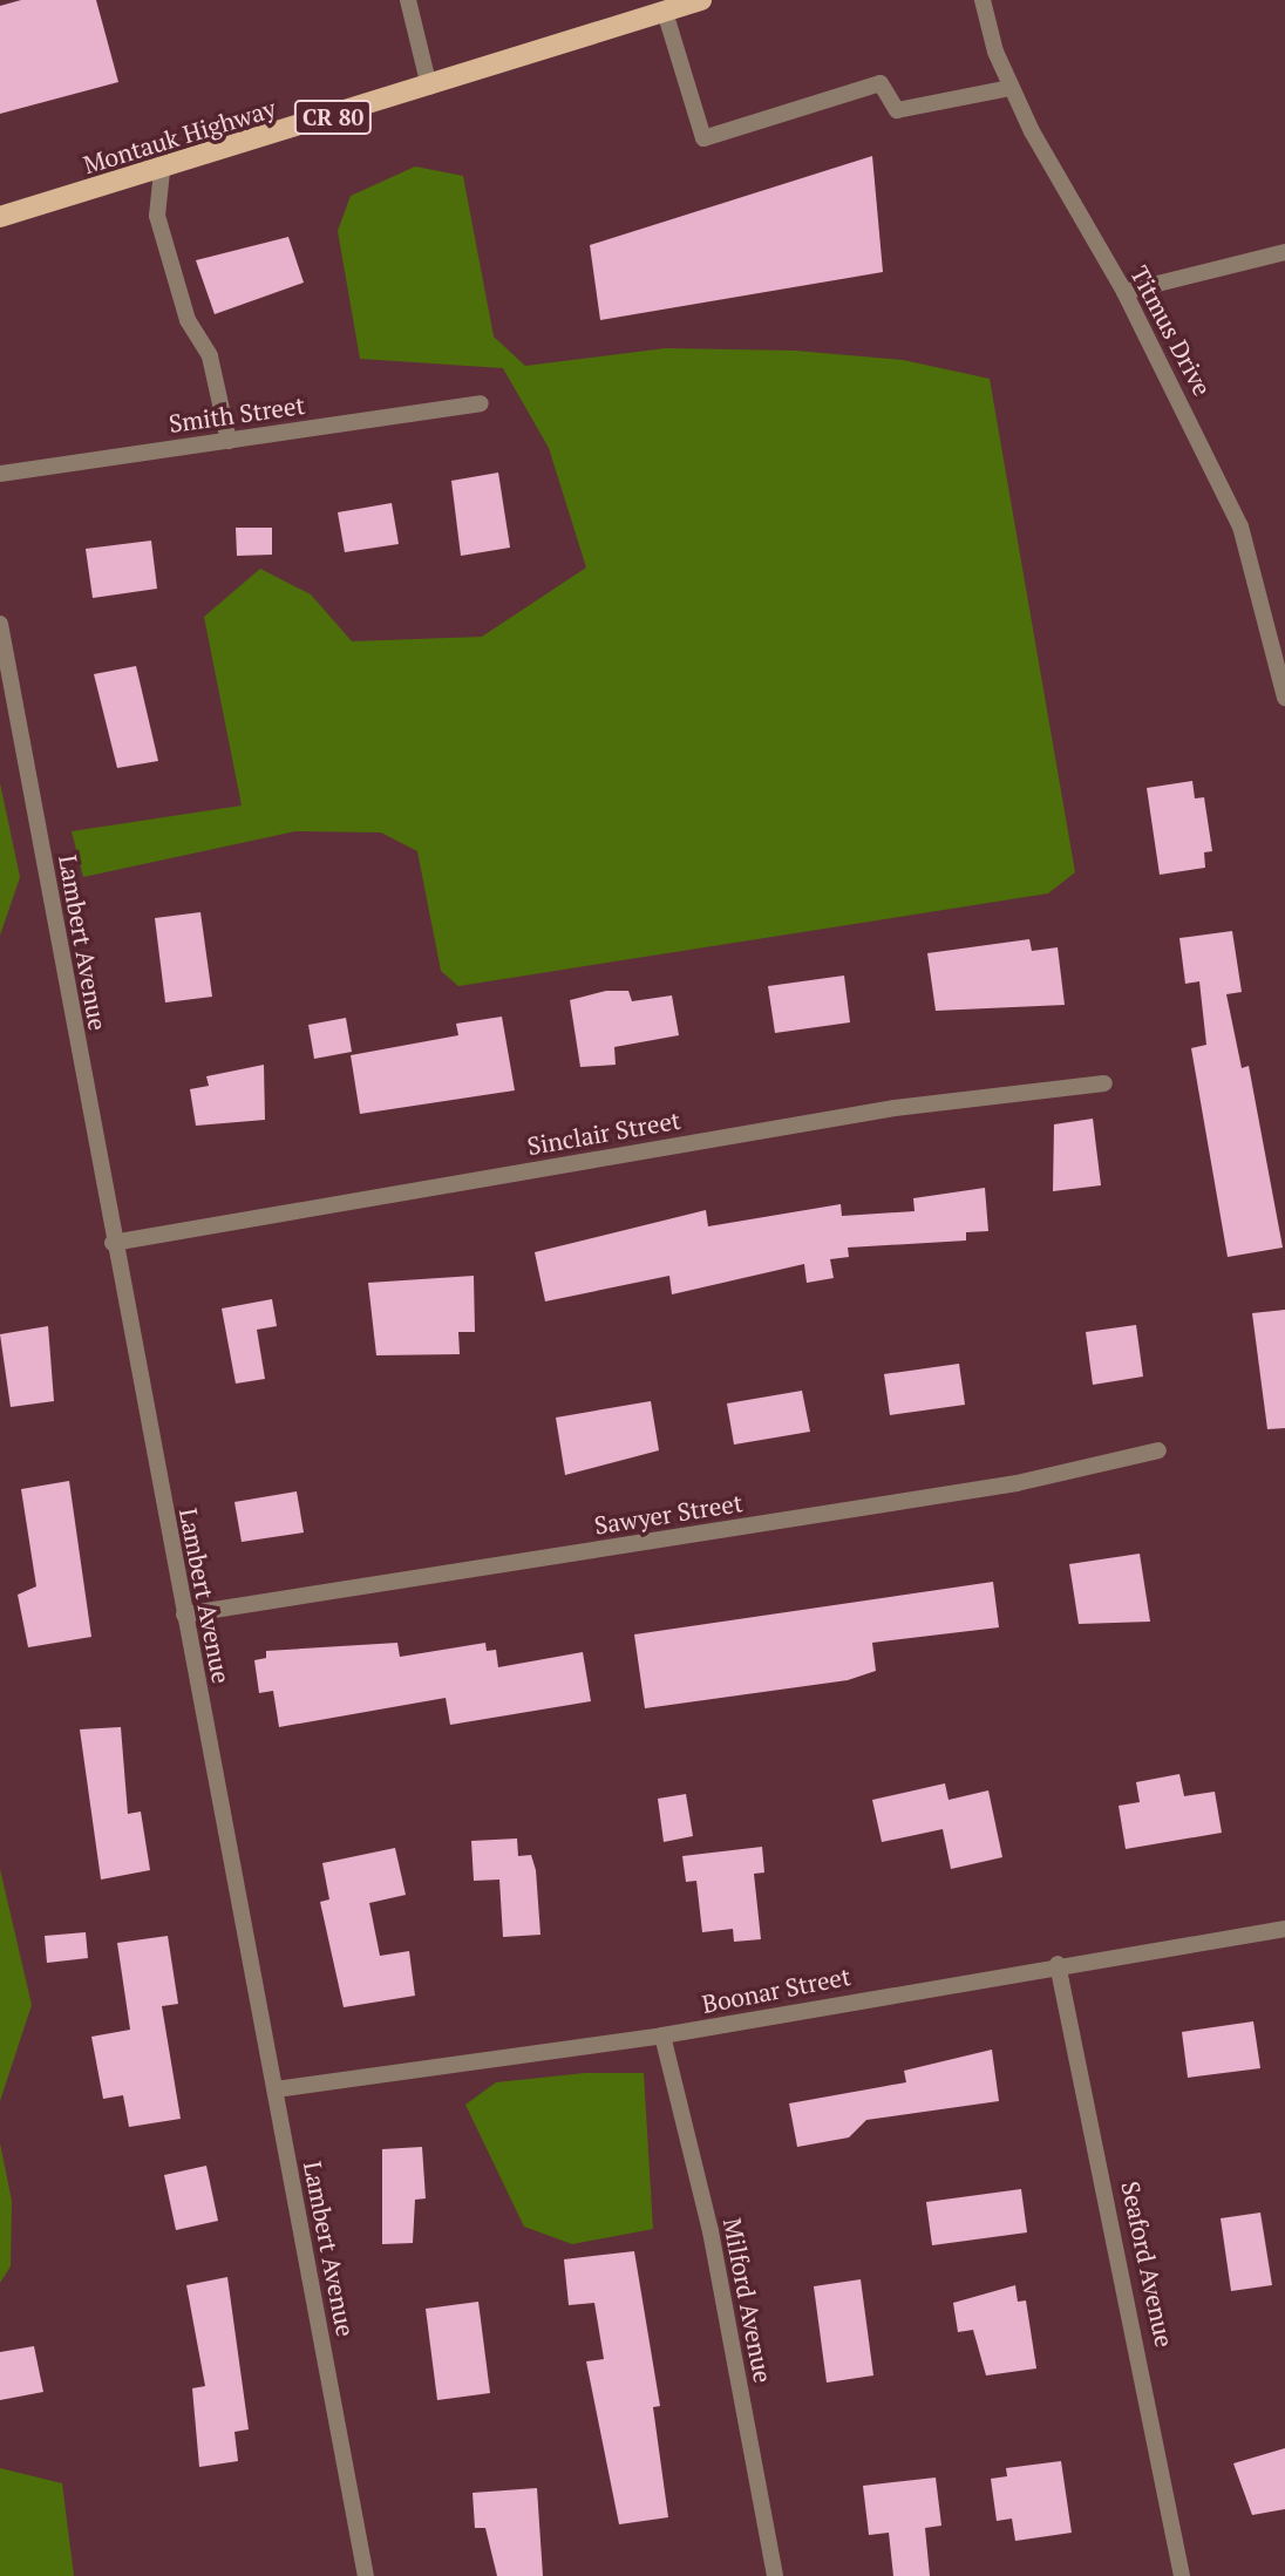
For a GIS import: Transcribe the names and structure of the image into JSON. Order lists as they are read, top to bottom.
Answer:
{
  "streets": {
    "main road": ["CR 80", "Montauk Highway"],
    "street": [
      "Titmus Drive",
      "Smith Street",
      "Lambert Avenue",
      "Sinclair Street",
      "Sawyer Street",
      "Boonar Street",
      "Seaford Avenue",
      "Milford Avenue"
    ]
  },
  "crossings": [
    ["Lambert Avenue", "Sinclair Street"],
    ["Lambert Avenue", "Sawyer Street"],
    ["Lambert Avenue", "Boonar Street"],
    ["Boonar Street", "Seaford Avenue"],
    ["Boonar Street", "Milford Avenue"]
  ]
}
